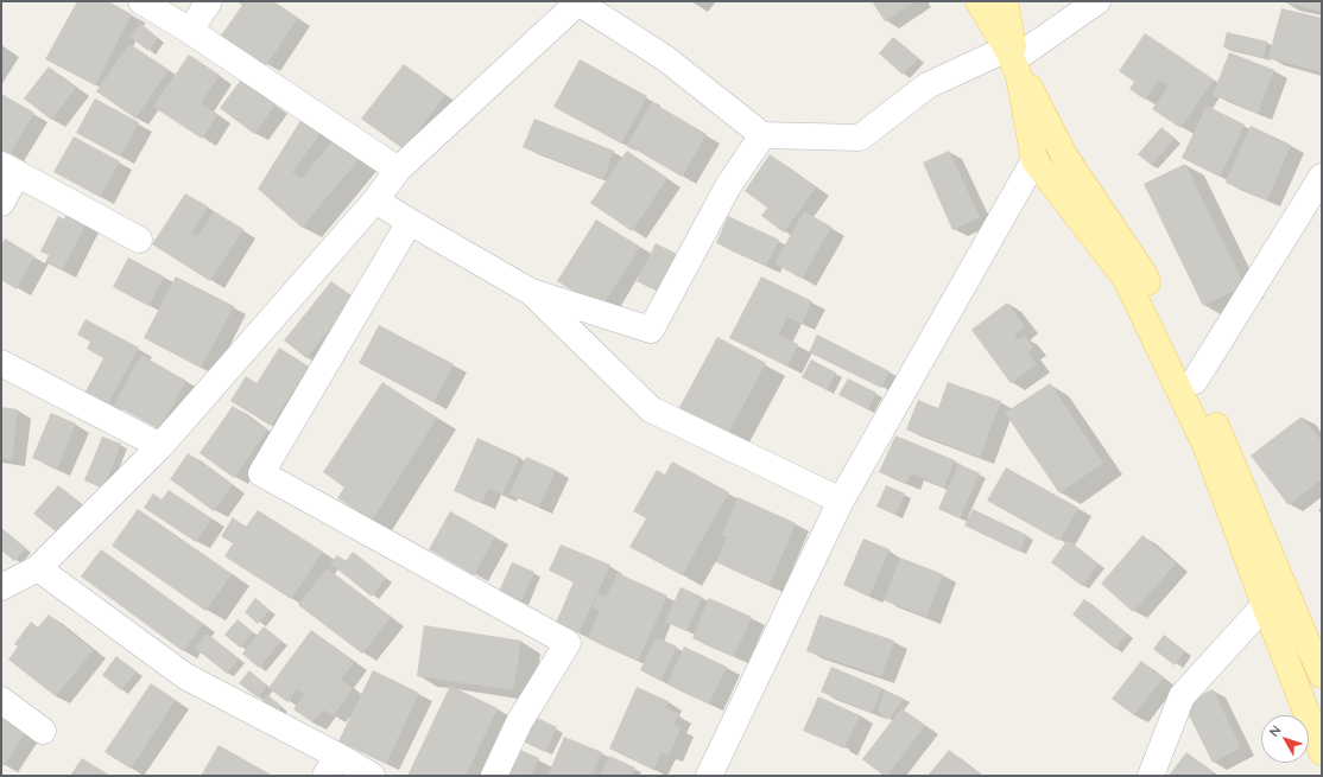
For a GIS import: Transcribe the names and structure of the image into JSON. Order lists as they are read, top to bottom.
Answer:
{
  "north": "top left"
}
